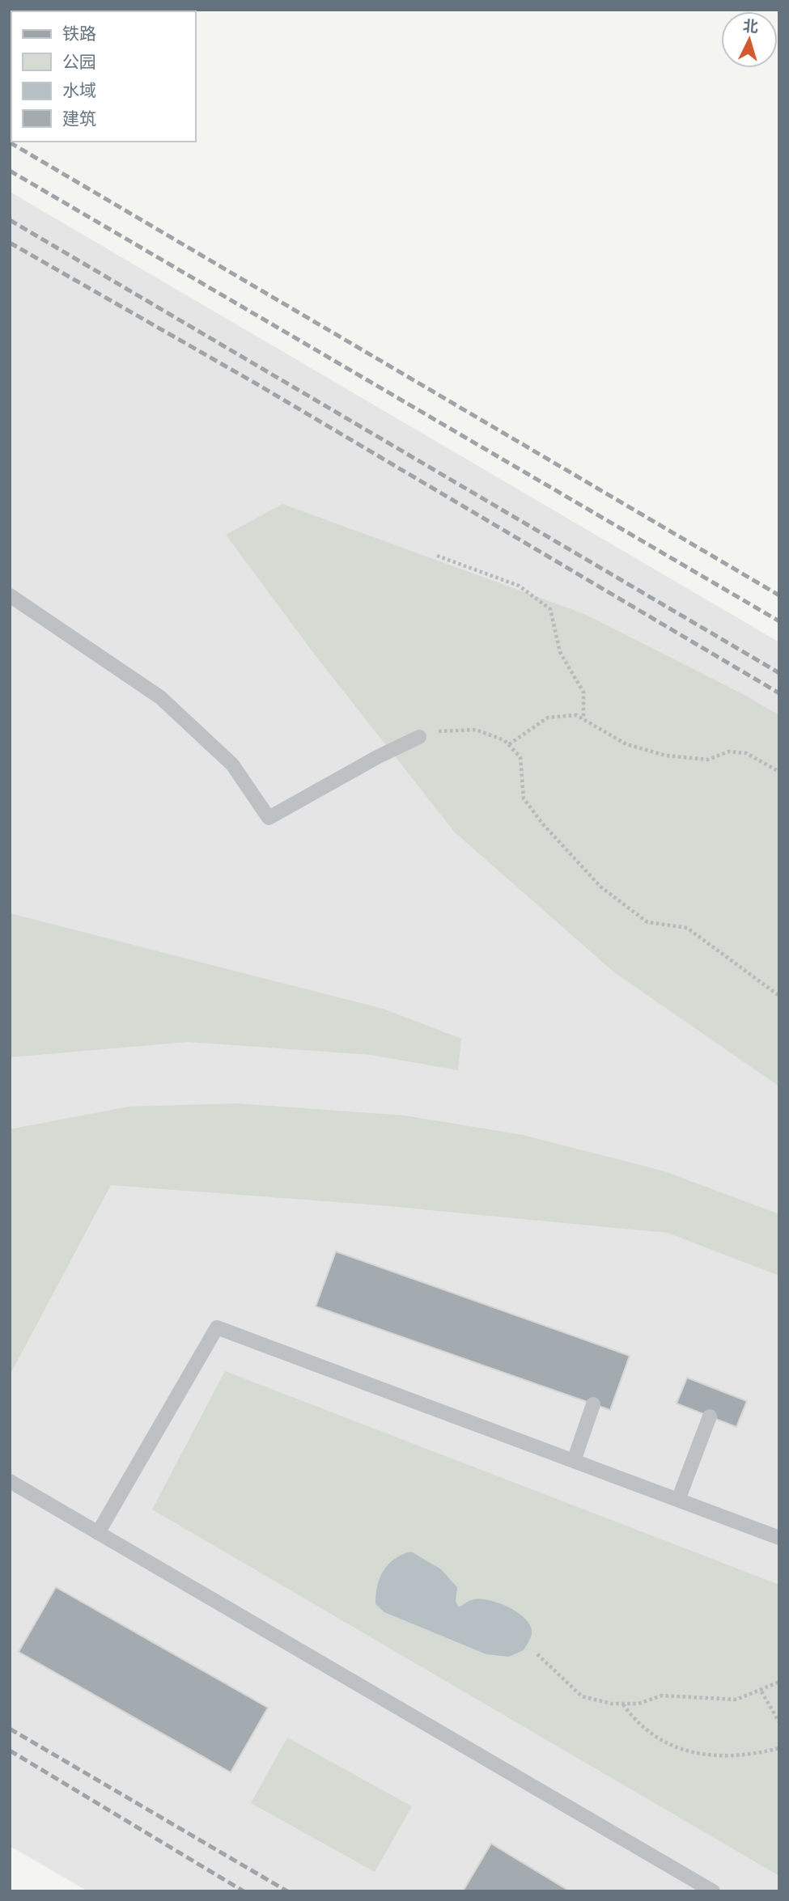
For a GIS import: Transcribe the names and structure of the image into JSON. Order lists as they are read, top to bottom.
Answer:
{
  "legend": [
    "铁路",
    "公园",
    "水域",
    "建筑"
  ],
  "north": "top"
}
